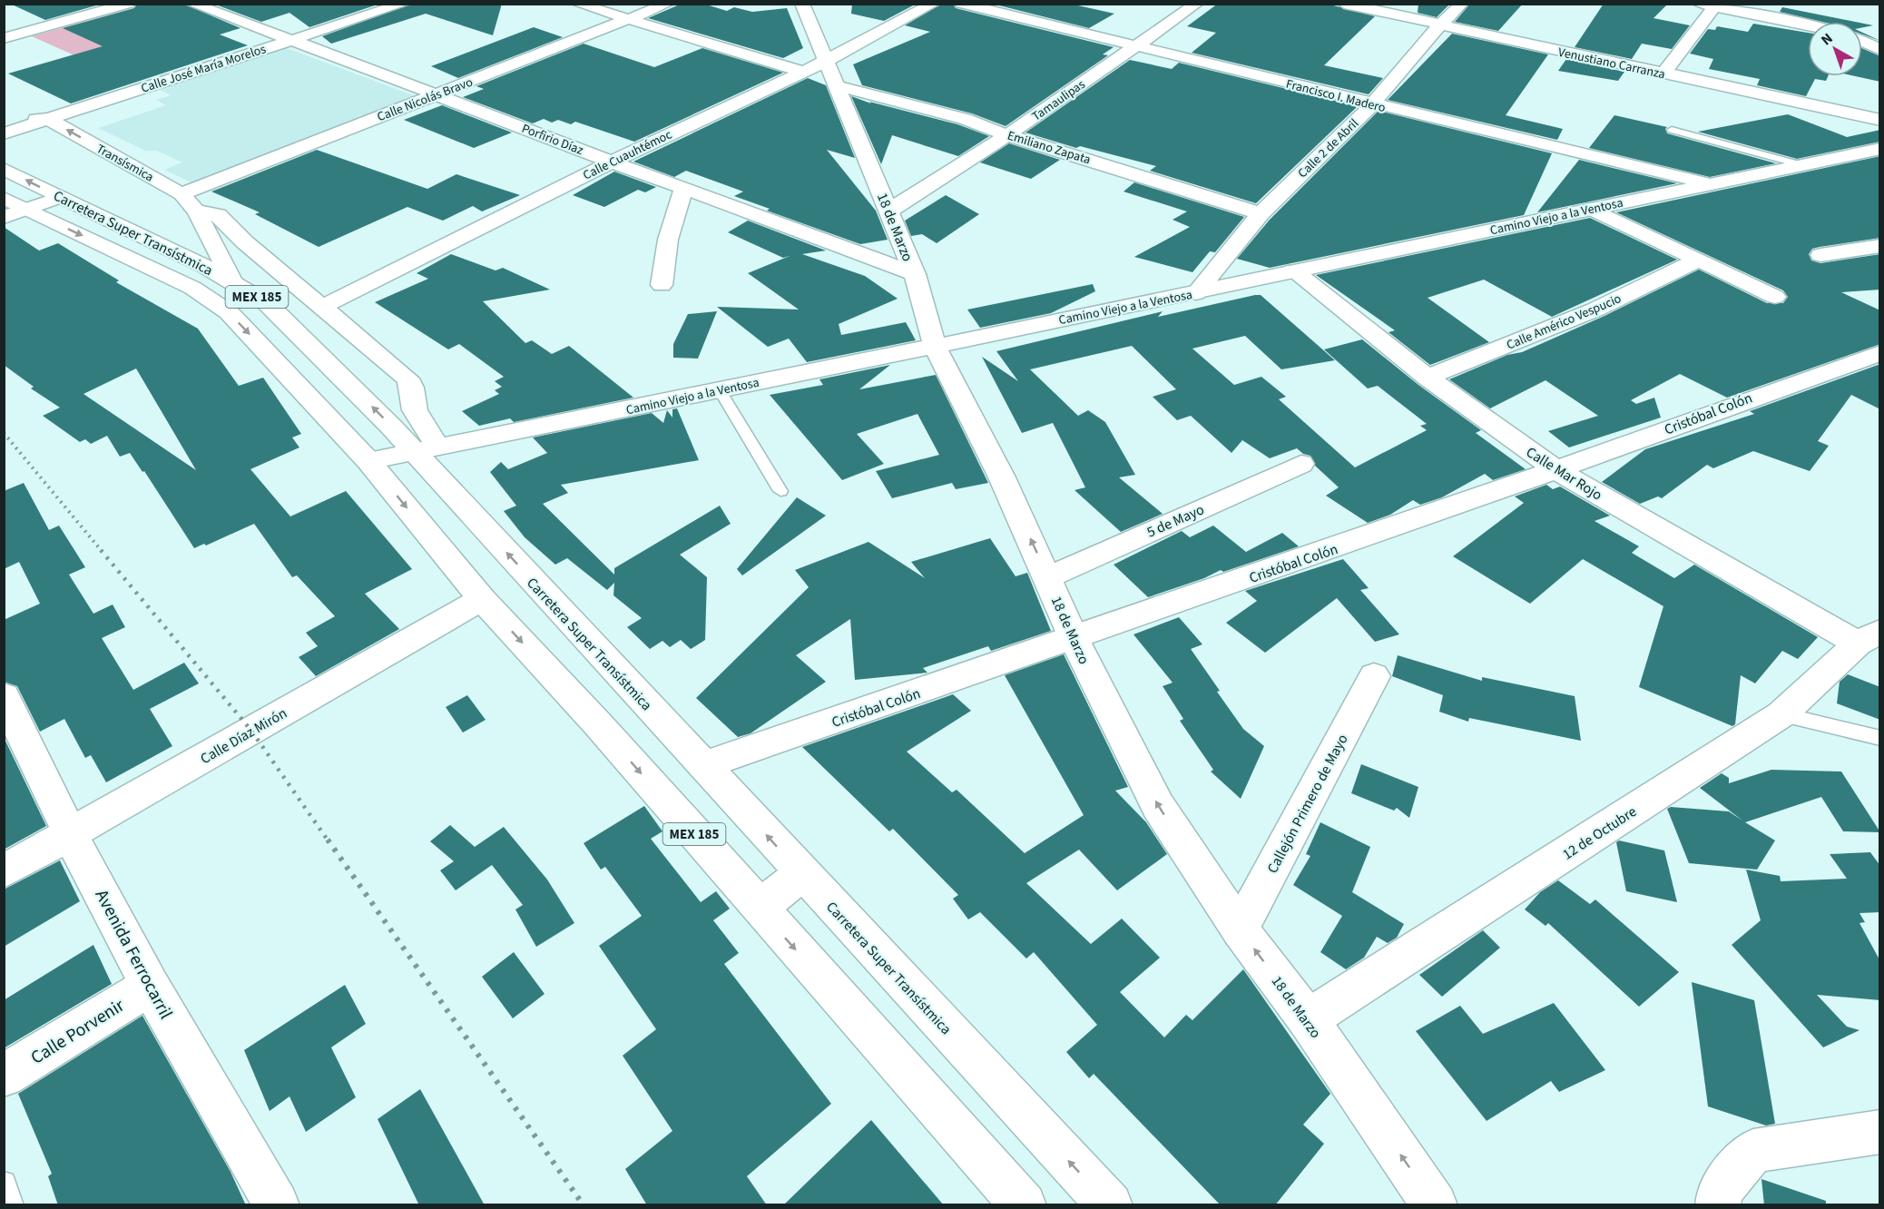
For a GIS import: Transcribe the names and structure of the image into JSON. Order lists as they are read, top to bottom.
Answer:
{
  "streets": {
    "street": [
      "Venustiano Carranza",
      "Calle José María Morelos",
      "Francisco I. Madero",
      "Calle Nicolás Bravo",
      "Tamaulipas",
      "Porfirio Díaz",
      "Emiliano Zapata",
      "Calle 2 de Abril",
      "Calle Cuauhtémoc",
      "Transísmica",
      "Camino Viejo a la Ventosa",
      "18 de Marzo",
      "Carretera Super Transístmica",
      "MEX 185",
      "Calle Américo Vespucio",
      "Cristóbal Colón",
      "Calle Mar Rojo",
      "5 de Mayo",
      "Calle Díaz Mirón",
      "Callejón Primero de Mayo",
      "12 de Octubre",
      "Avenida Ferrocarril",
      "Calle Porvenir"
    ]
  },
  "crossings": [
    ["Venustiano Carranza", "Calle 2 de Abril"],
    ["Calle José María Morelos", "Porfirio Díaz"],
    ["Calle José María Morelos", "Transísmica"],
    ["Francisco I. Madero", "Tamaulipas"],
    ["Francisco I. Madero", "Calle 2 de Abril"],
    ["Francisco I. Madero", "Camino Viejo a la Ventosa"],
    ["Calle Nicolás Bravo", "Porfirio Díaz"],
    ["Calle Nicolás Bravo", "Transísmica"],
    ["Tamaulipas", "Emiliano Zapata"],
    ["Tamaulipas", "18 de Marzo"],
    ["Porfirio Díaz", "Calle Cuauhtémoc"],
    ["Porfirio Díaz", "18 de Marzo"],
    ["Emiliano Zapata", "Calle 2 de Abril"],
    ["Emiliano Zapata", "18 de Marzo"],
    ["Calle 2 de Abril", "Camino Viejo a la Ventosa"],
    ["Calle Cuauhtémoc", "18 de Marzo"],
    ["Transísmica", "Carretera Super Transístmica"],
    ["Camino Viejo a la Ventosa", "18 de Marzo"],
    ["Camino Viejo a la Ventosa", "Carretera Super Transístmica"],
    ["Camino Viejo a la Ventosa", "Calle Mar Rojo"],
    ["18 de Marzo", "Cristóbal Colón"],
    ["18 de Marzo", "5 de Mayo"],
    ["18 de Marzo", "Callejón Primero de Mayo"],
    ["18 de Marzo", "12 de Octubre"],
    ["Carretera Super Transístmica", "MEX 185"],
    ["Carretera Super Transístmica", "Cristóbal Colón"],
    ["Carretera Super Transístmica", "Calle Díaz Mirón"],
    ["Calle Américo Vespucio", "Calle Mar Rojo"],
    ["Cristóbal Colón", "Calle Mar Rojo"],
    ["Calle Mar Rojo", "12 de Octubre"],
    ["Calle Díaz Mirón", "Avenida Ferrocarril"],
    ["Avenida Ferrocarril", "Calle Porvenir"]
  ],
  "one_way": ["Transísmica", "18 de Marzo"],
  "north": "top left"
}
